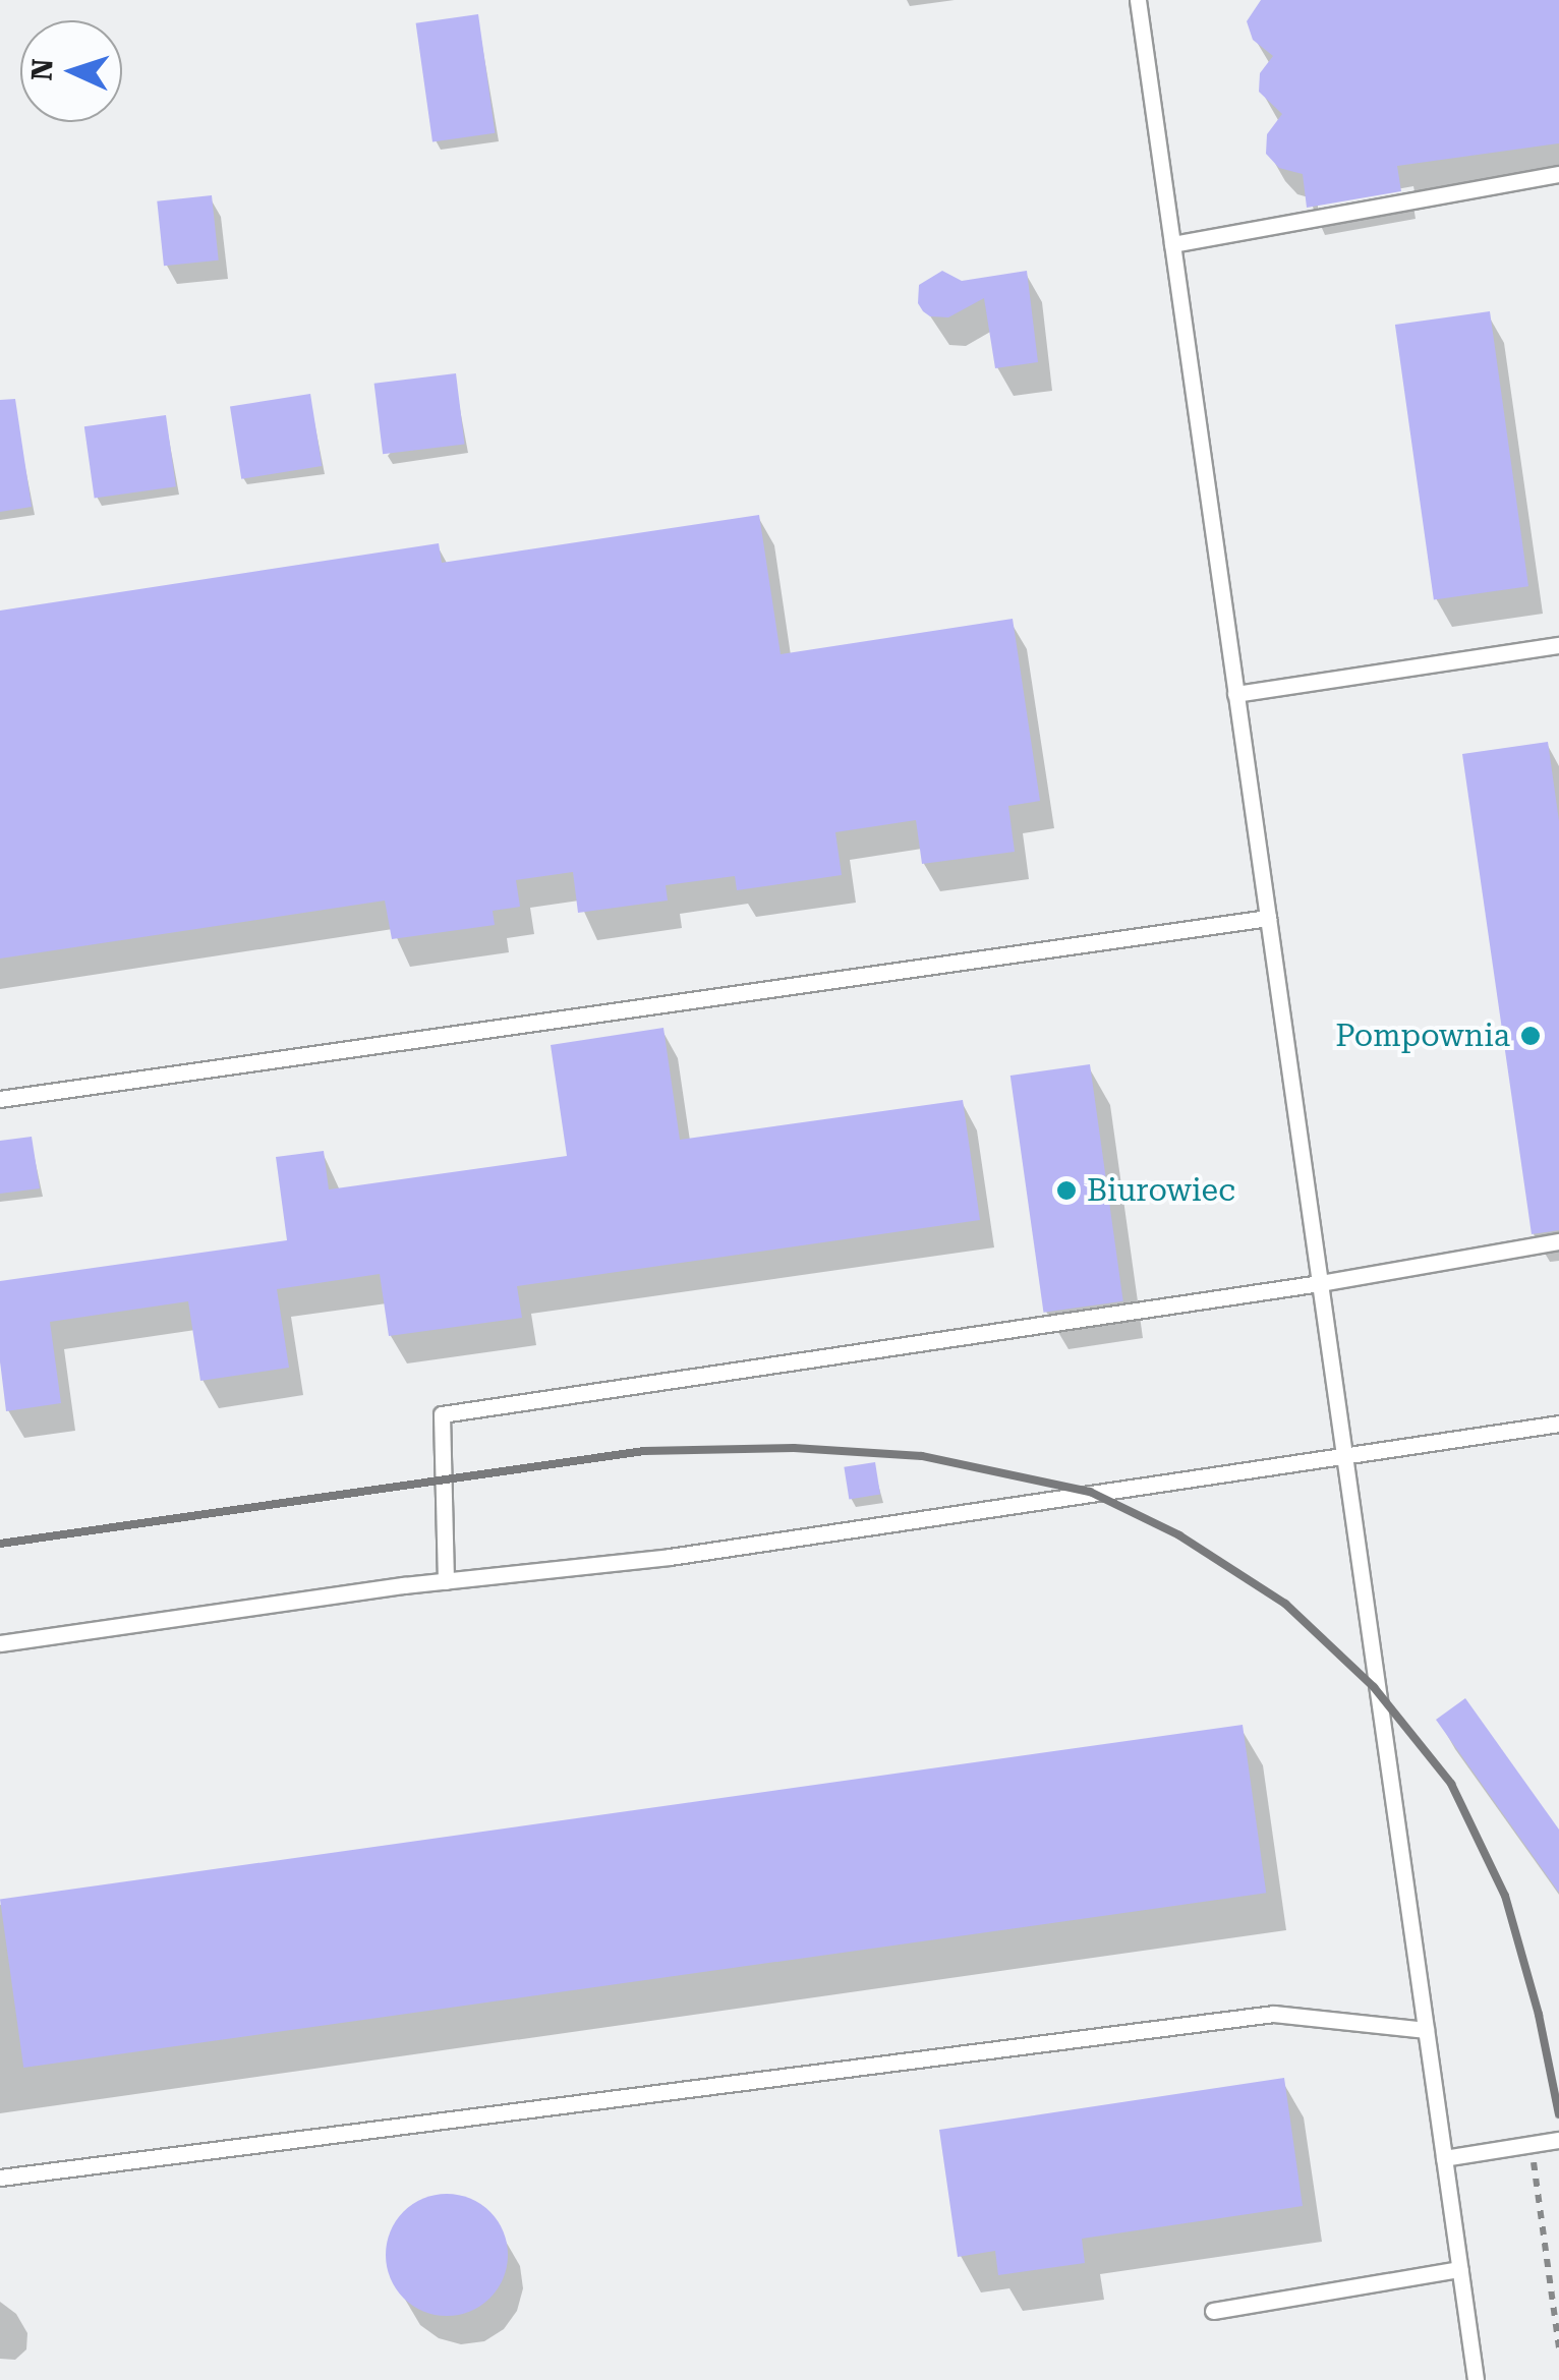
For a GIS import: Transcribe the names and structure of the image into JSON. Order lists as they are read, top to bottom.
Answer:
{
  "places": ["Pompownia", "Biurowiec"],
  "north": "left"
}
